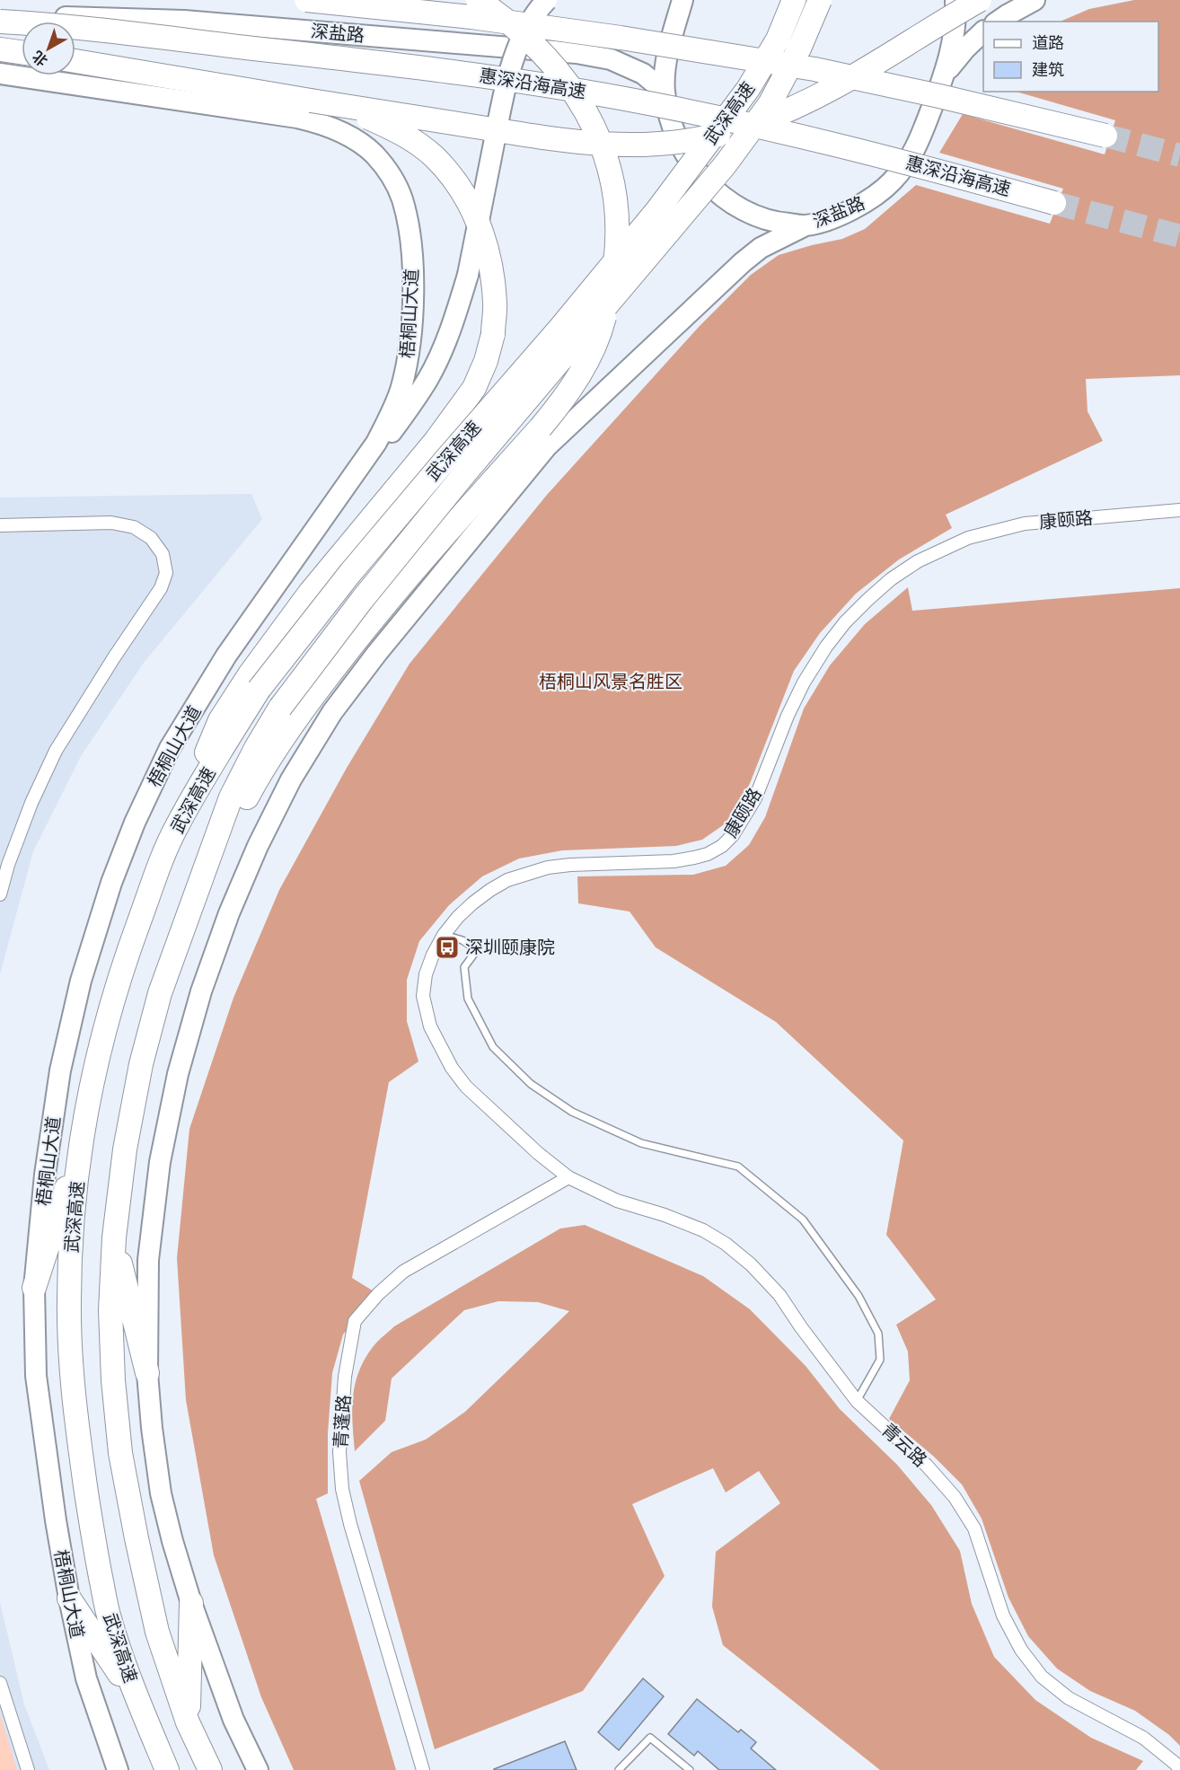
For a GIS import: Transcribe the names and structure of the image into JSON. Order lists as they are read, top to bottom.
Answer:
{
  "streets": {
    "highway": ["惠深沿海高速", "武深高速"],
    "main road": ["深盐路", "梧桐山大道"],
    "street": ["康颐路", "青蓬路", "青云路"]
  },
  "crossings": [
    ["康颐路", "青蓬路"],
    ["康颐路", "青云路"],
    ["青蓬路", "青云路"]
  ],
  "parks": ["梧桐山风景名胜区"],
  "places": {
    "bus stop": ["深圳颐康院"]
  },
  "legend": ["道路", "建筑"],
  "north": "bottom left"
}
